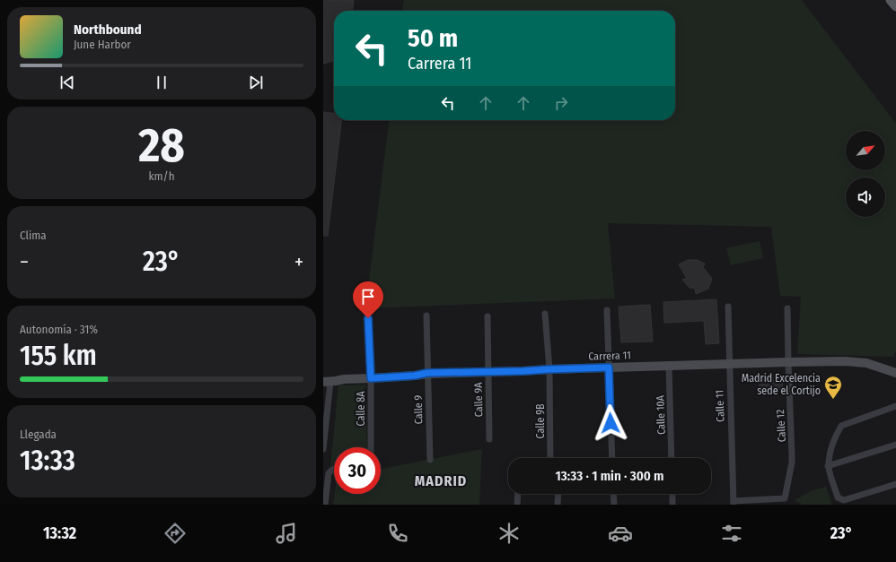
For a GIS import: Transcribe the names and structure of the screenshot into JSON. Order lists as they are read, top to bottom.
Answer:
{
  "streets": {
    "street": [
      "Carrera 11",
      "Calle 9A",
      "Calle 11",
      "Calle 8A",
      "Calle 9",
      "Calle 10A",
      "Calle 9B",
      "Calle 12"
    ]
  },
  "crossings": [
    ["Carrera 11", "Calle 9A"],
    ["Carrera 11", "Calle 11"],
    ["Carrera 11", "Calle 8A"],
    ["Carrera 11", "Calle 9"],
    ["Carrera 11", "Calle 10A"],
    ["Carrera 11", "Calle 9B"],
    ["Carrera 11", "Calle 12"],
    ["Calle 11", "Calle 12"]
  ],
  "districts": ["MADRID"],
  "places": {
    "school or university": ["Madrid Excelencia sede el Cortijo"]
  },
  "north": "top right",
  "page": {
    "turn": ["50 m", "Carrera 11"],
    "song": ["Northbound", "June Harbor"],
    "tile": [
      ["28", "km/h"],
      "Clima",
      ["Autonomía · 31%", "155 km"],
      ["Llegada", "13:33"]
    ],
    "heat": ["−", "23°", "+"],
    "limit": "30",
    "trip": "13:33 · 1 min · 300 m",
    "tabs": ["13:32", "23°"]
  }
}
